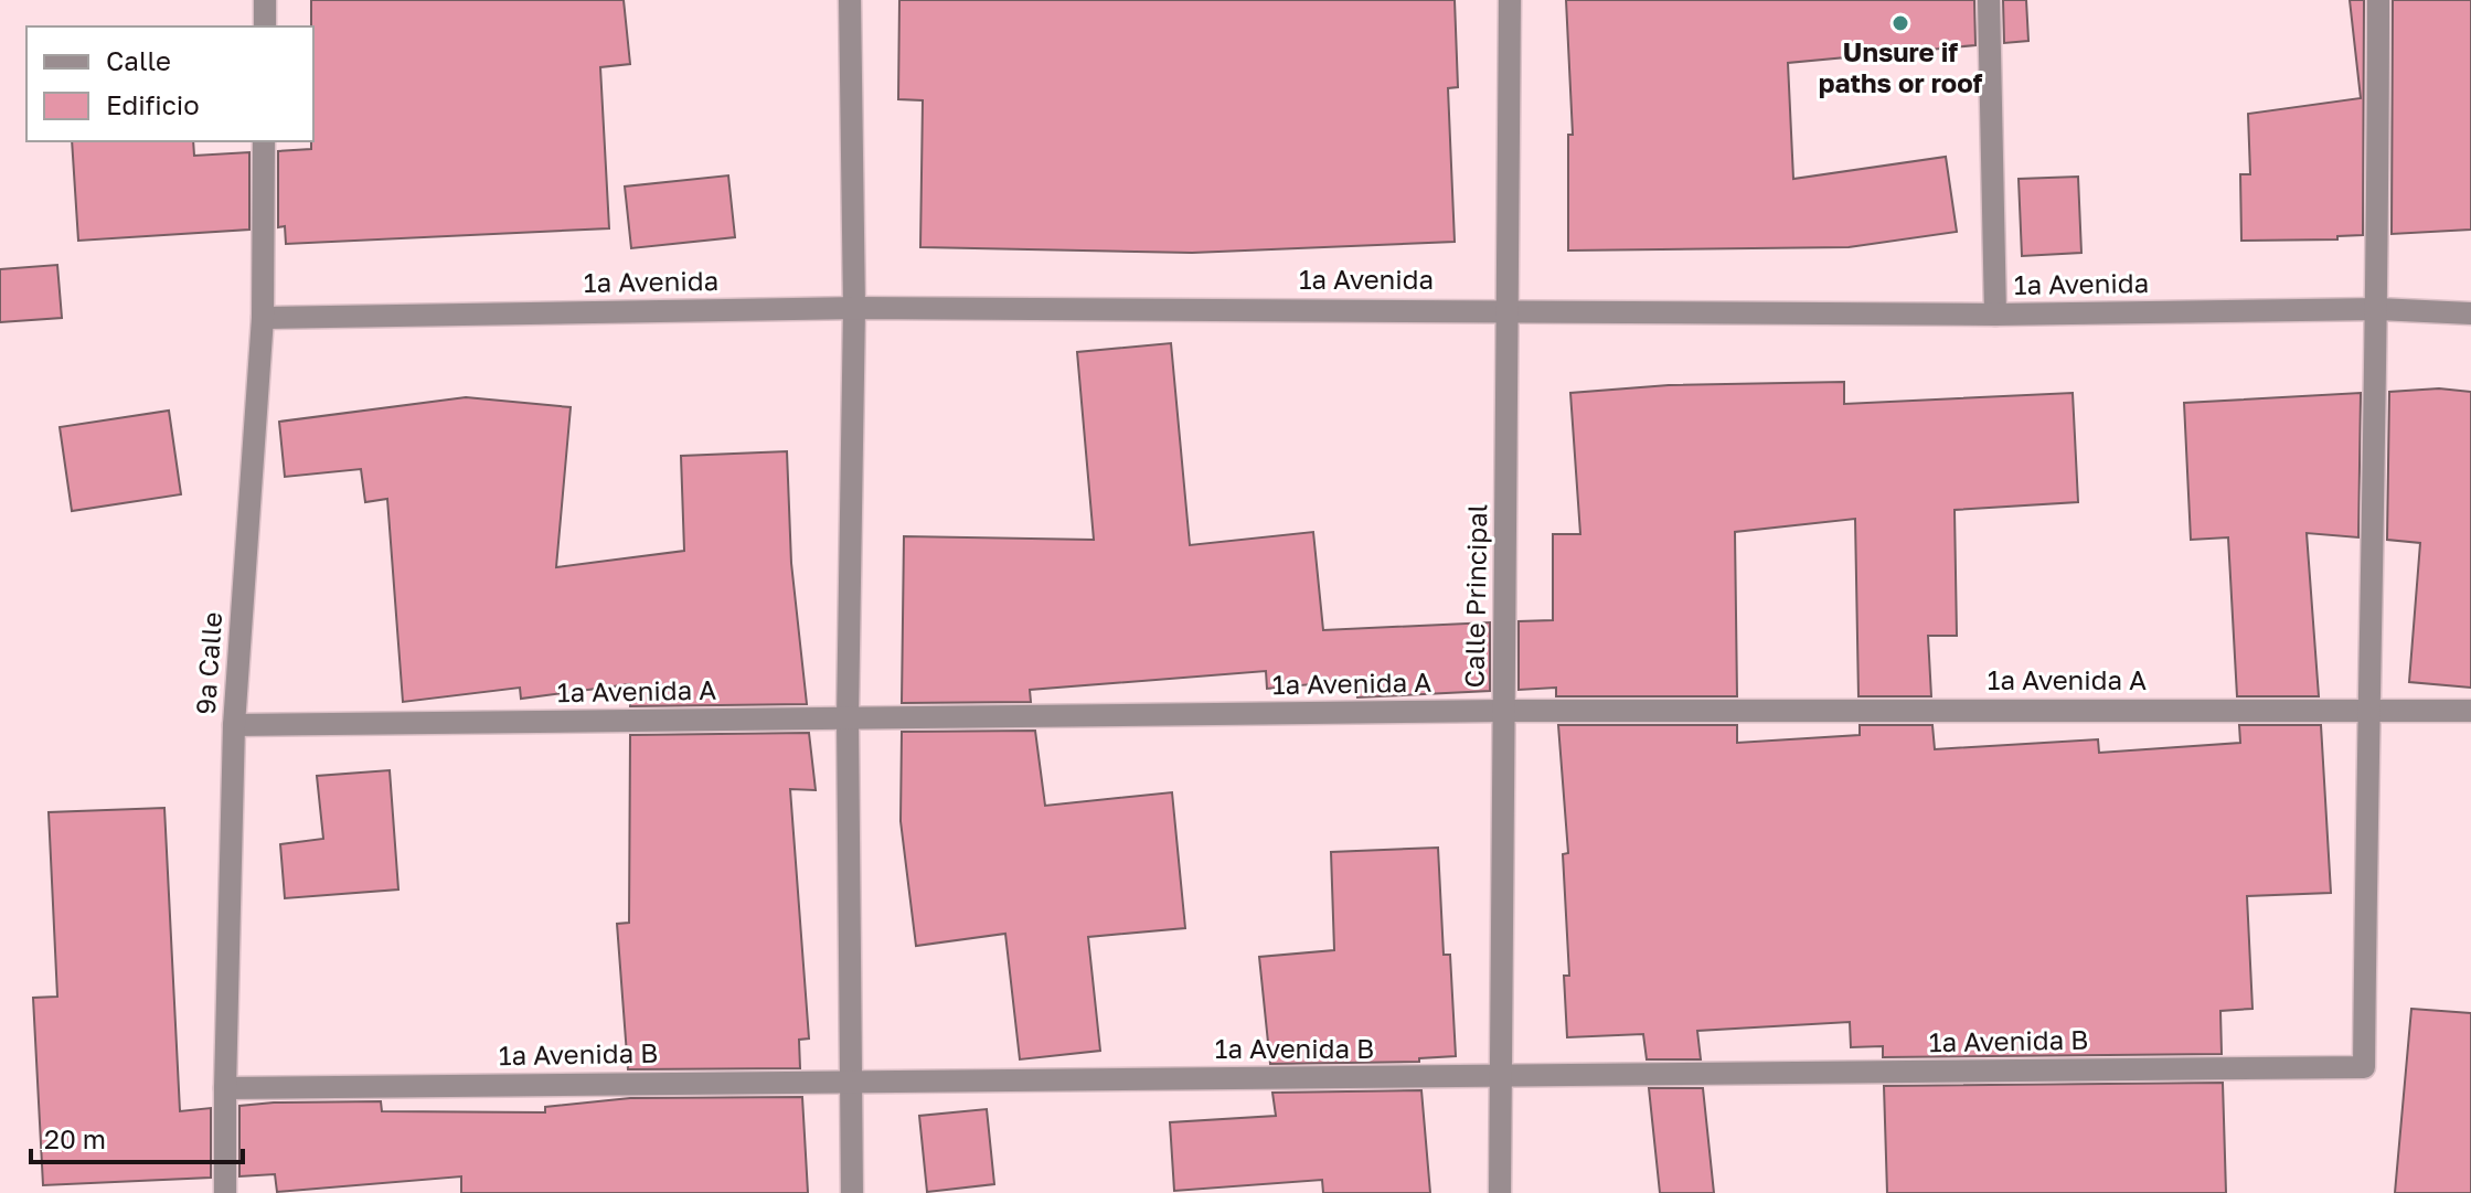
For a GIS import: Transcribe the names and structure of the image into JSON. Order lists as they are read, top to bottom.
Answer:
{
  "streets": {
    "street": [
      "1a Avenida",
      "Calle Principal",
      "9a Calle",
      "1a Avenida A",
      "1a Avenida B"
    ]
  },
  "crossings": [
    ["1a Avenida", "Calle Principal"],
    ["1a Avenida", "9a Calle"],
    ["Calle Principal", "1a Avenida A"],
    ["Calle Principal", "1a Avenida B"],
    ["9a Calle", "1a Avenida A"],
    ["9a Calle", "1a Avenida B"],
    ["1a Avenida A", "1a Avenida B"]
  ],
  "places": ["Unsure if paths or roof"],
  "legend": ["Calle", "Edificio"],
  "scale_bar": "20 m"
}
